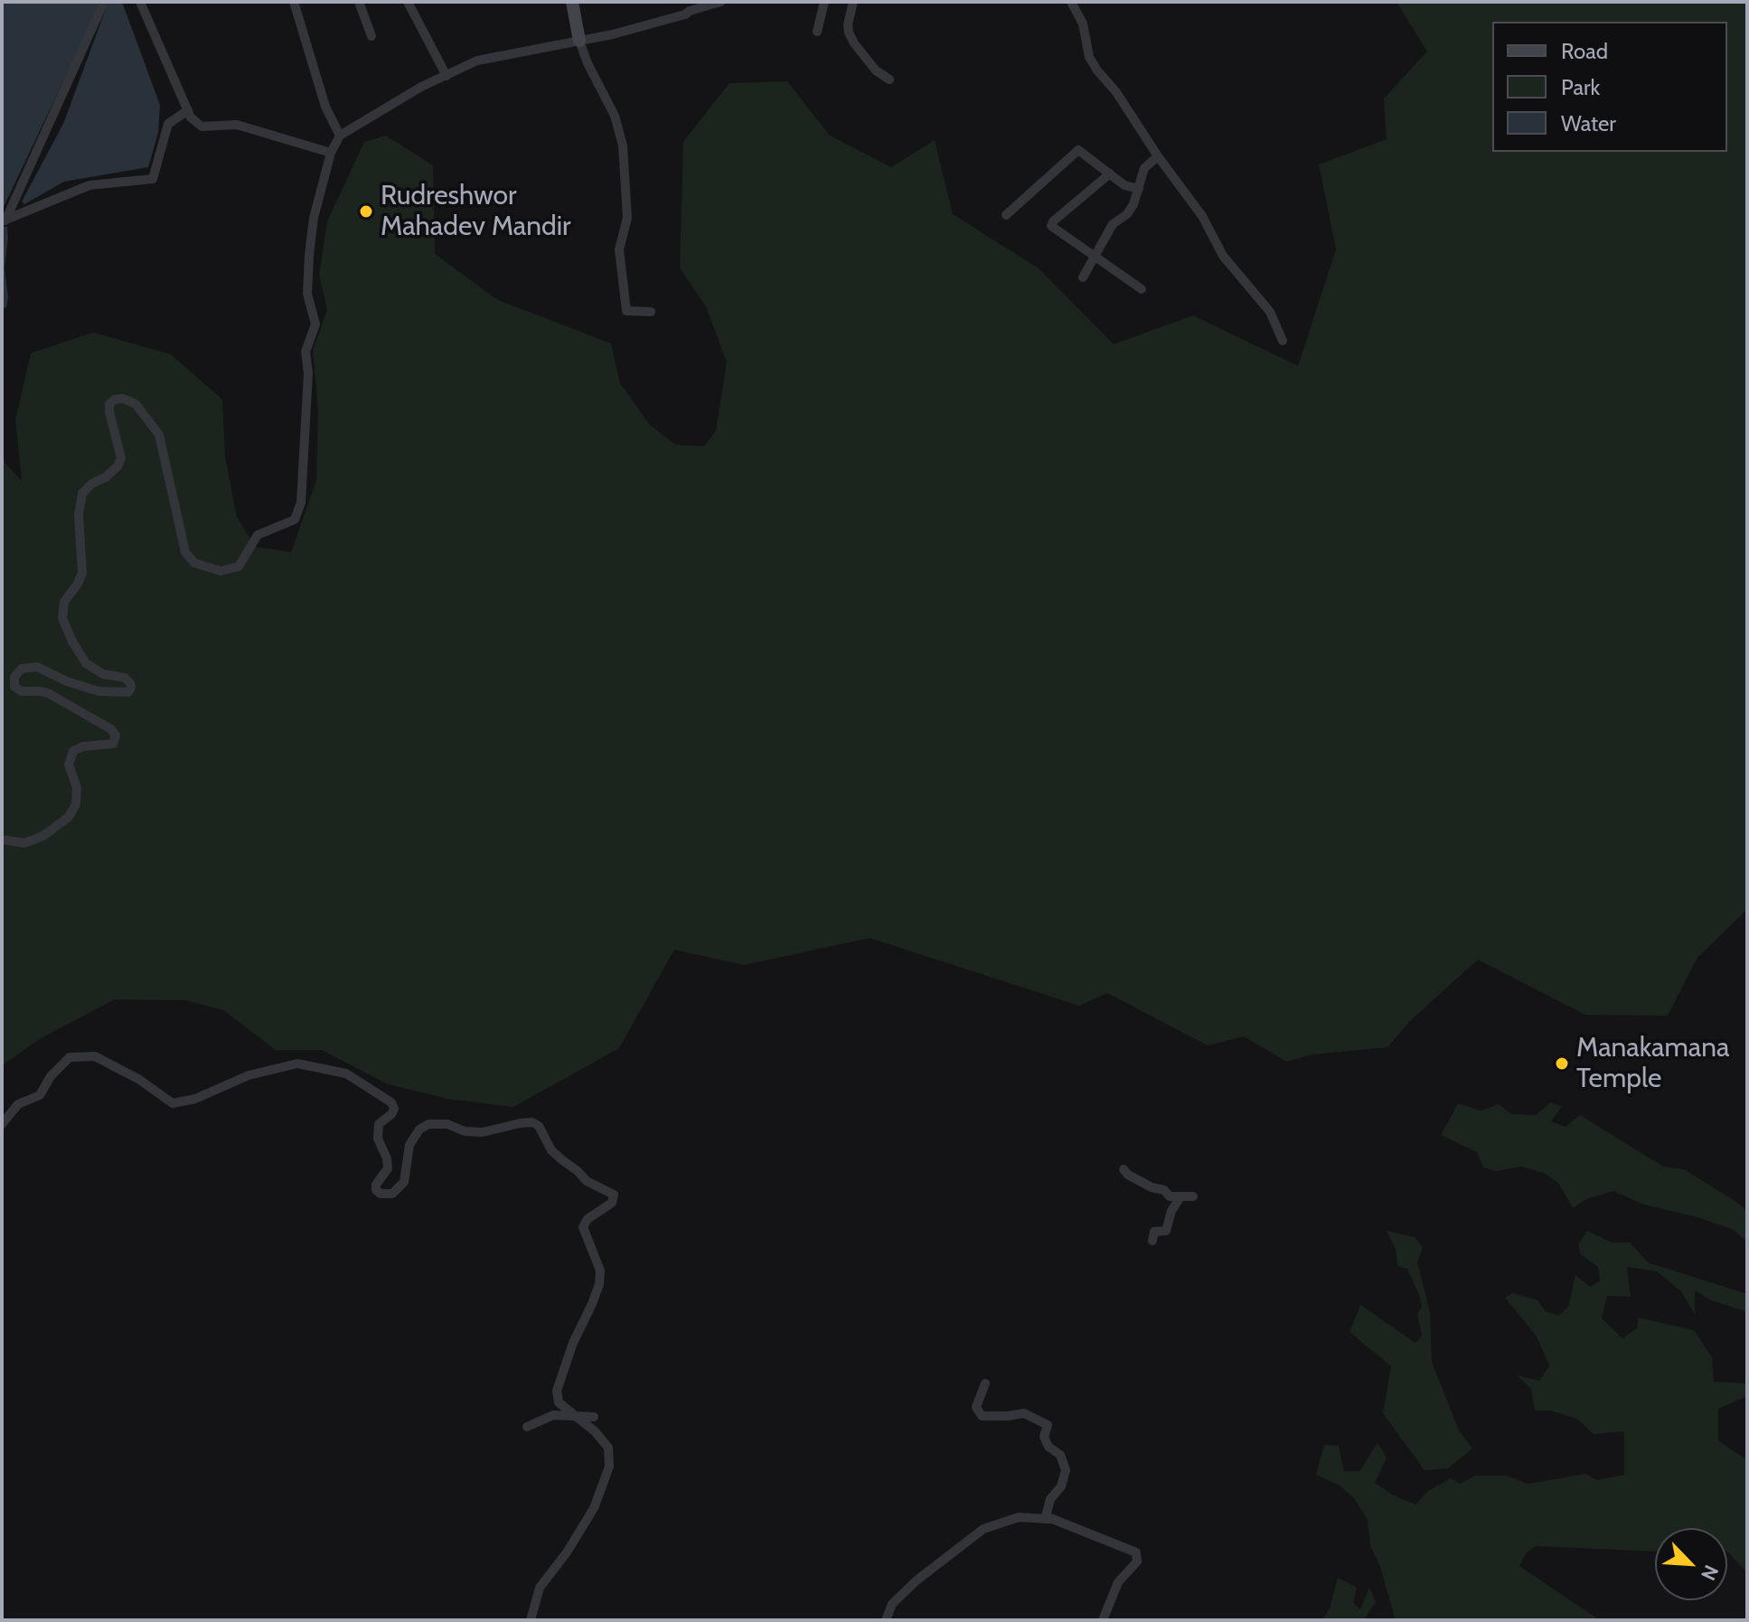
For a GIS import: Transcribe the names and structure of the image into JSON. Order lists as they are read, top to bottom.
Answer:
{
  "places": ["Rudreshwor Mahadev Mandir", "Manakamana Temple"],
  "legend": ["Road", "Park", "Water"],
  "north": "bottom right"
}
